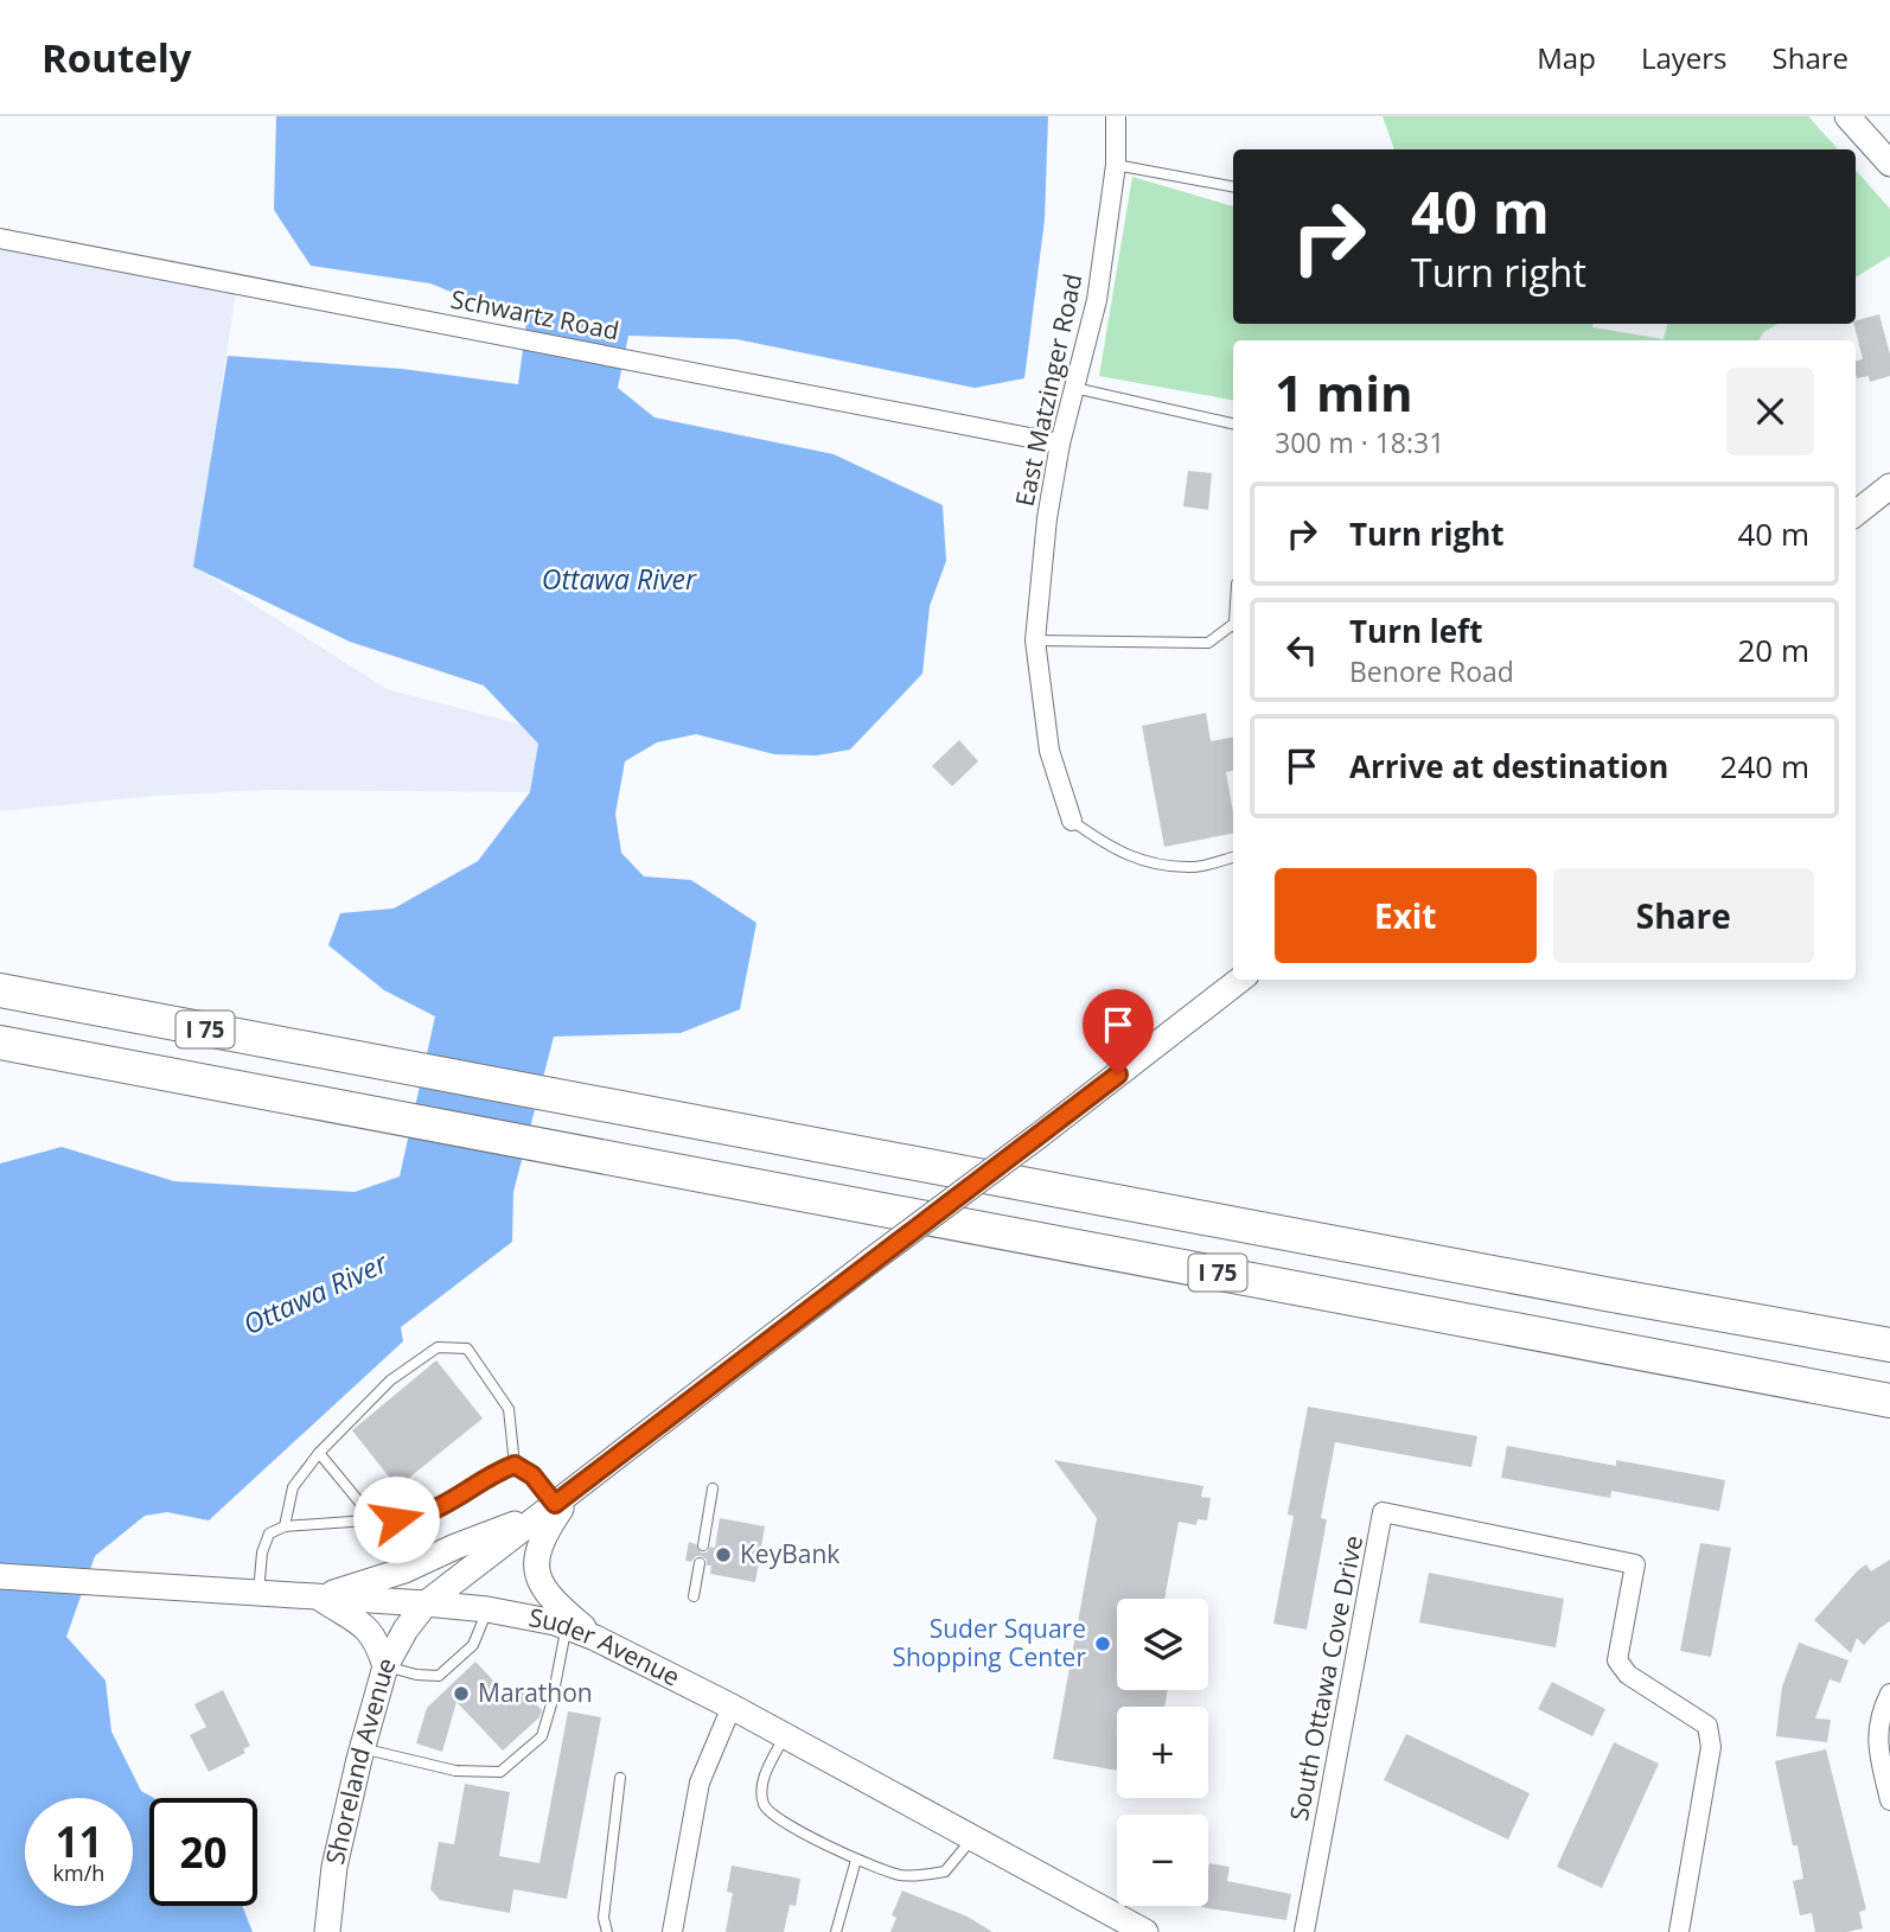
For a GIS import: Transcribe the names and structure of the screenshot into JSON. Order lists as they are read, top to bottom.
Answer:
{
  "streets": {
    "highway": ["I 75"],
    "main road": ["Suder Avenue", "Shoreland Avenue"],
    "street": ["Schwartz Road", "East Matzinger Road", "South Ottawa Cove Drive"]
  },
  "crossings": [
    ["Schwartz Road", "East Matzinger Road"],
    ["Suder Avenue", "Shoreland Avenue"]
  ],
  "water": ["Ottawa River"],
  "places": ["KeyBank", "Suder Square Shopping Center", "Marathon"],
  "page": {
    "header": "Routely",
    "nav": ["Map", "Layers", "Share"],
    "turn": ["40 m", "Turn right"],
    "heading": ["1 min", "300 m · 18:31"],
    "list": [
      {
        "name": "Turn right",
        "value": "40 m"
      },
      {
        "name": "Turn left",
        "note": "Benore Road",
        "value": "20 m"
      },
      {
        "name": "Arrive at destination",
        "value": "240 m"
      }
    ],
    "buttons": ["Exit", "Share"],
    "map_buttons": ["+", "−"],
    "speed": "11 km/h",
    "limit": "20"
  }
}
